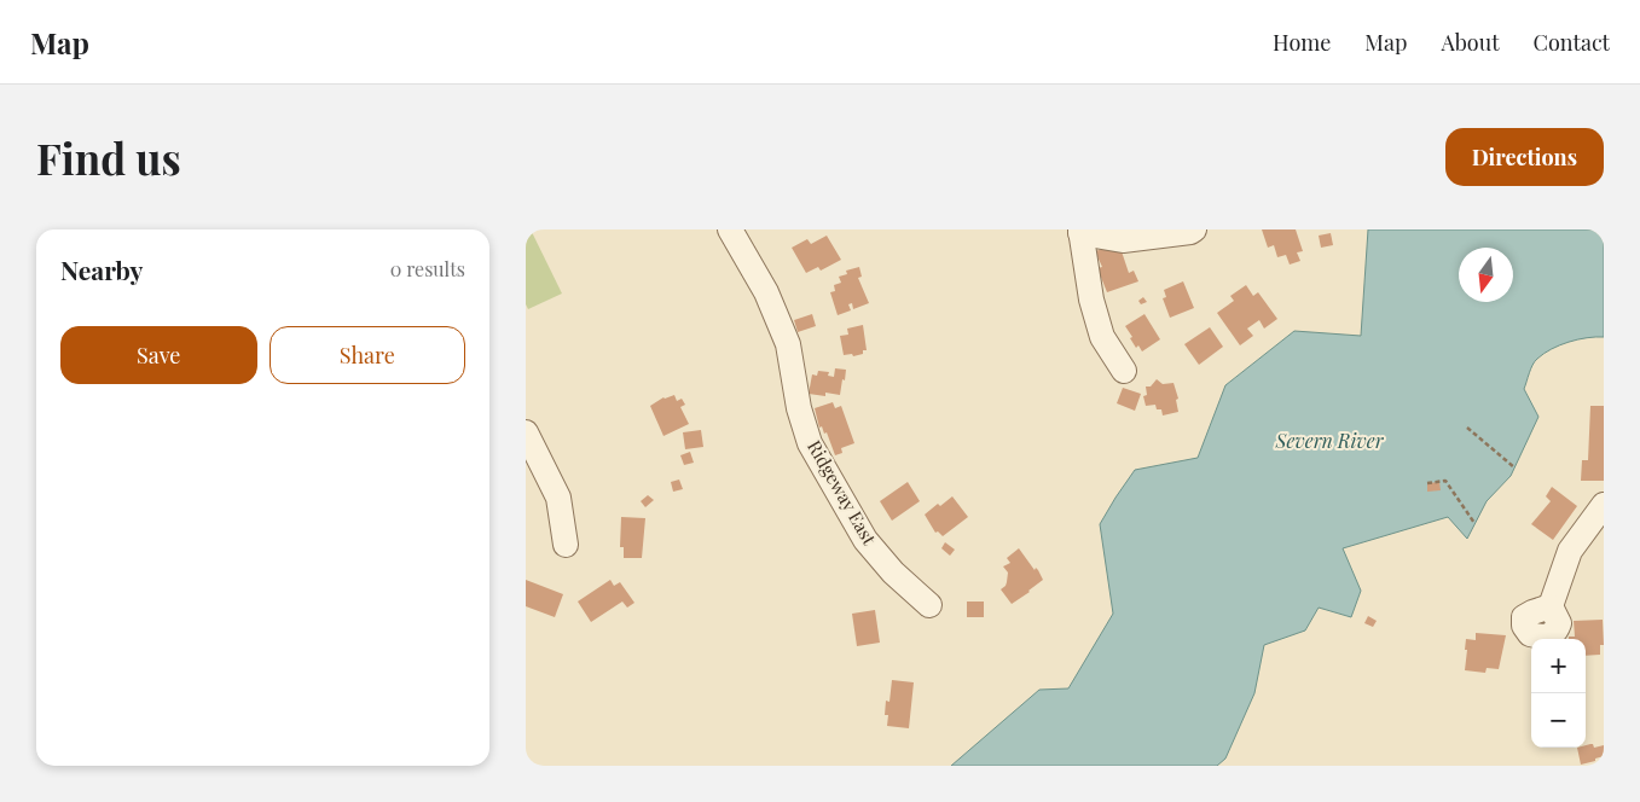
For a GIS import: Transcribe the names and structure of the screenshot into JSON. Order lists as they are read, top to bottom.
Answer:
{
  "streets": {
    "street": ["Ridgeway East"]
  },
  "water": ["Severn River"],
  "north": "bottom",
  "page": {
    "header": "Map",
    "nav": [
      "Home",
      "Map",
      "About",
      "Contact"
    ],
    "buttons": [
      "Directions",
      ["Save", "Share"]
    ],
    "title": "Find us",
    "heading": ["Nearby", "0 results"],
    "map_buttons": ["+", "−"]
  }
}
